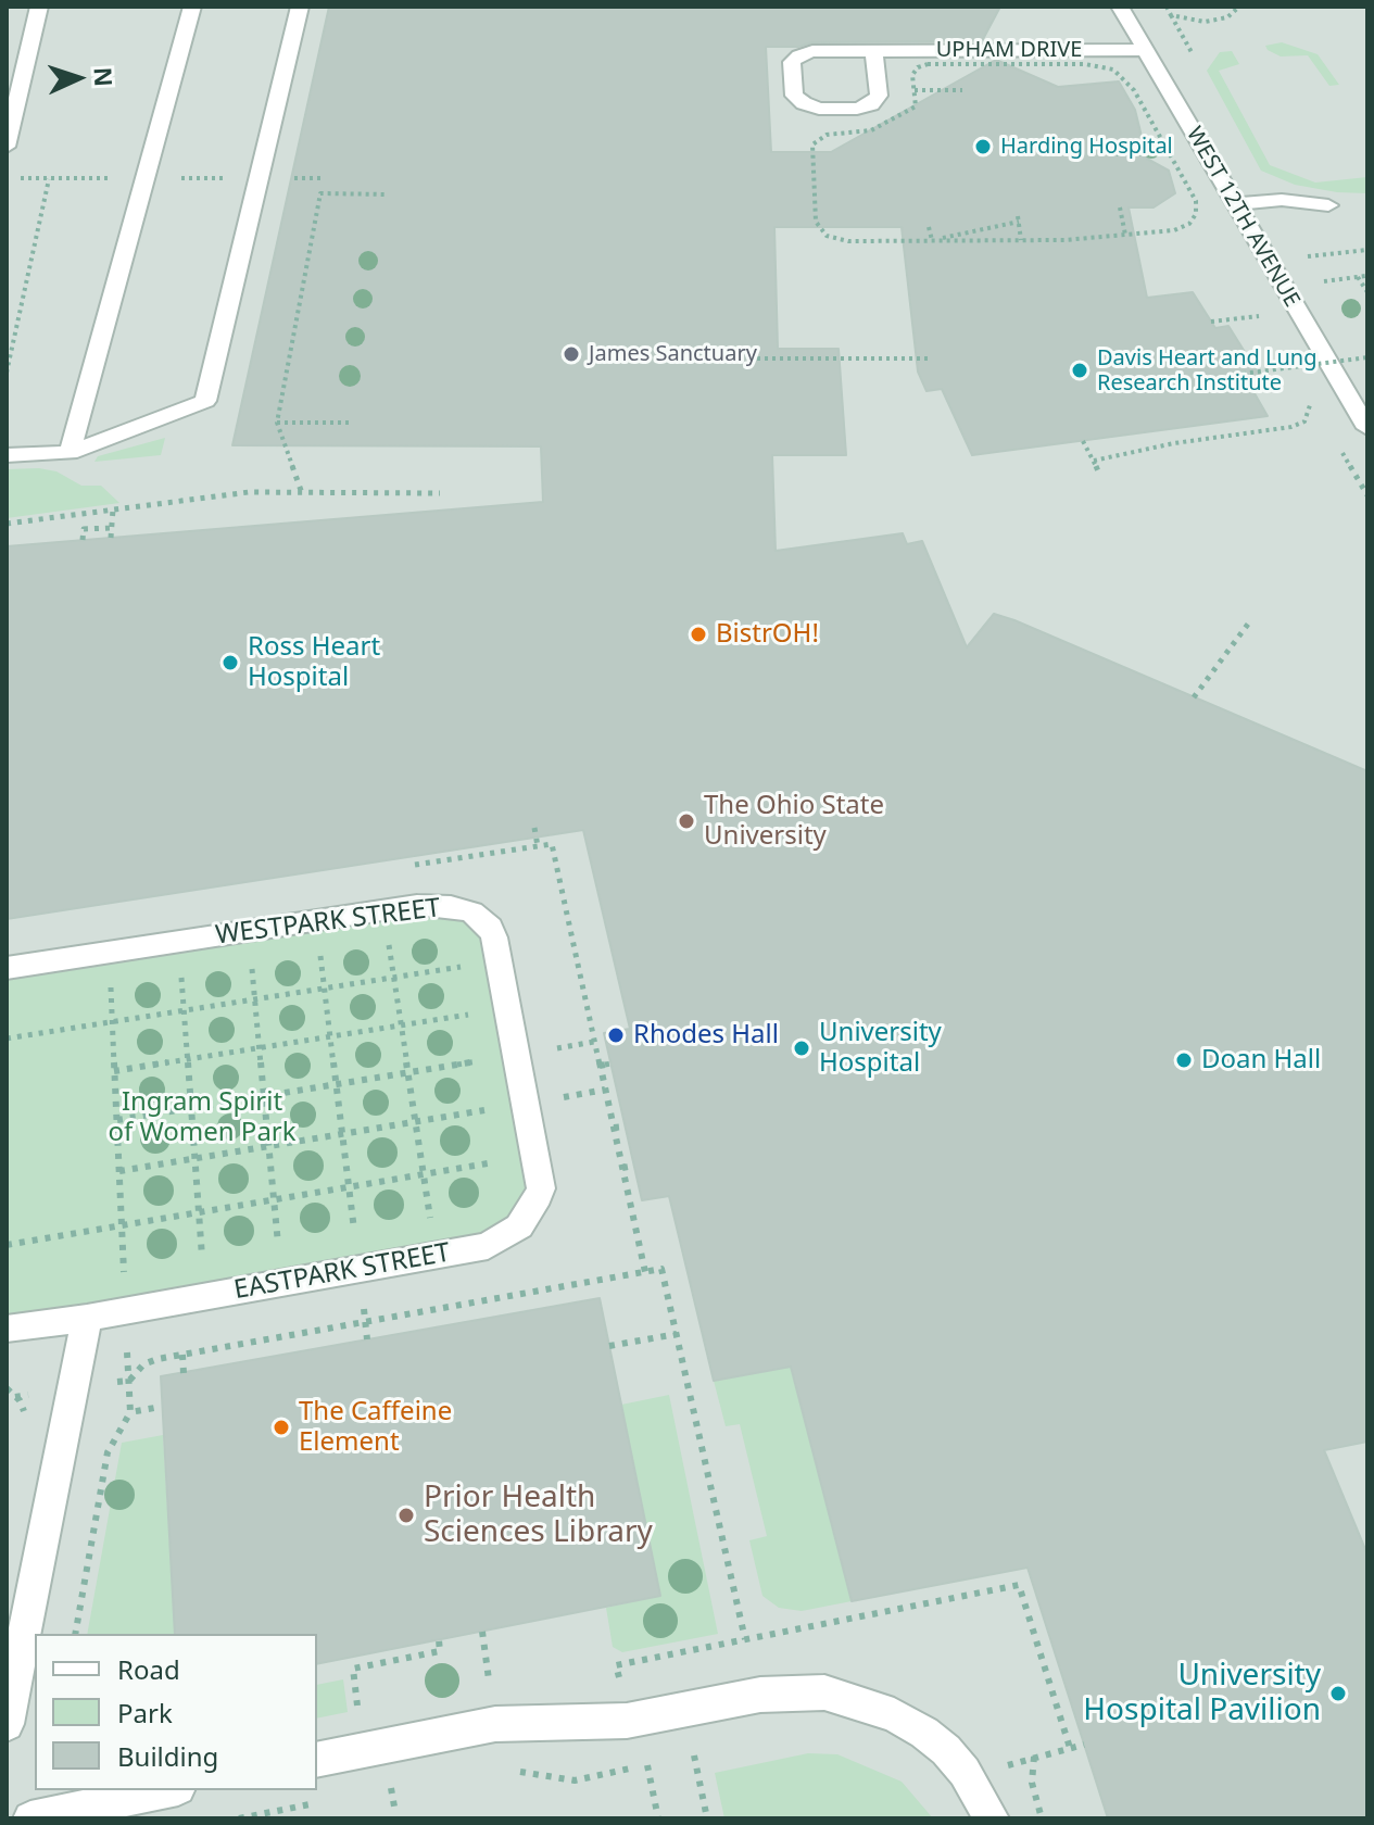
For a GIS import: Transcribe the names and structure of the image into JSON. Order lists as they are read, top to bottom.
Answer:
{
  "streets": {
    "street": [
      "UPHAM DRIVE",
      "WEST 12TH AVENUE",
      "WESTPARK STREET",
      "EASTPARK STREET"
    ]
  },
  "crossings": [
    ["UPHAM DRIVE", "WEST 12TH AVENUE"],
    ["WESTPARK STREET", "EASTPARK STREET"]
  ],
  "parks": ["Ingram Spirit of Women Park"],
  "places": [
    "Harding Hospital",
    "James Sanctuary",
    "Davis Heart and Lung Research Institute",
    "BistrOH!",
    "Ross Heart Hospital",
    "The Ohio State University",
    "Rhodes Hall",
    "University Hospital",
    "Doan Hall",
    "The Caffeine Element",
    "Prior Health Sciences Library",
    "University Hospital Pavilion"
  ],
  "legend": ["Road", "Park", "Building"],
  "north": "right"
}
